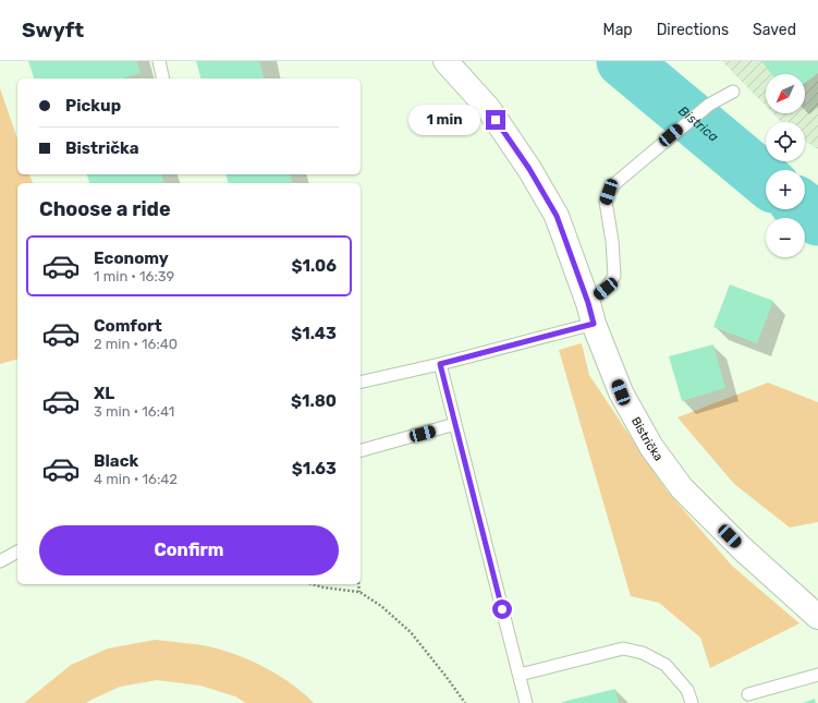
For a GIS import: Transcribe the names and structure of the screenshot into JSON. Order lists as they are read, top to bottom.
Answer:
{
  "streets": {
    "street": ["Bistrička"]
  },
  "water": ["Bistrica"],
  "north": "bottom left",
  "page": {
    "header": "Swyft",
    "nav": ["Map", "Directions", "Saved"],
    "map_buttons": ["+", "−"],
    "banner": ["Pickup", "Bistrička"],
    "bubble": "1 min",
    "heading": "Choose a ride",
    "list": [
      {
        "name": "Economy",
        "note": "1 min · 16:39",
        "value": "$1.06"
      },
      {
        "name": "Comfort",
        "note": "2 min · 16:40",
        "value": "$1.43"
      },
      {
        "name": "XL",
        "note": "3 min · 16:41",
        "value": "$1.80"
      },
      {
        "name": "Black",
        "note": "4 min · 16:42",
        "value": "$1.63"
      }
    ],
    "buttons": "Confirm"
  }
}
